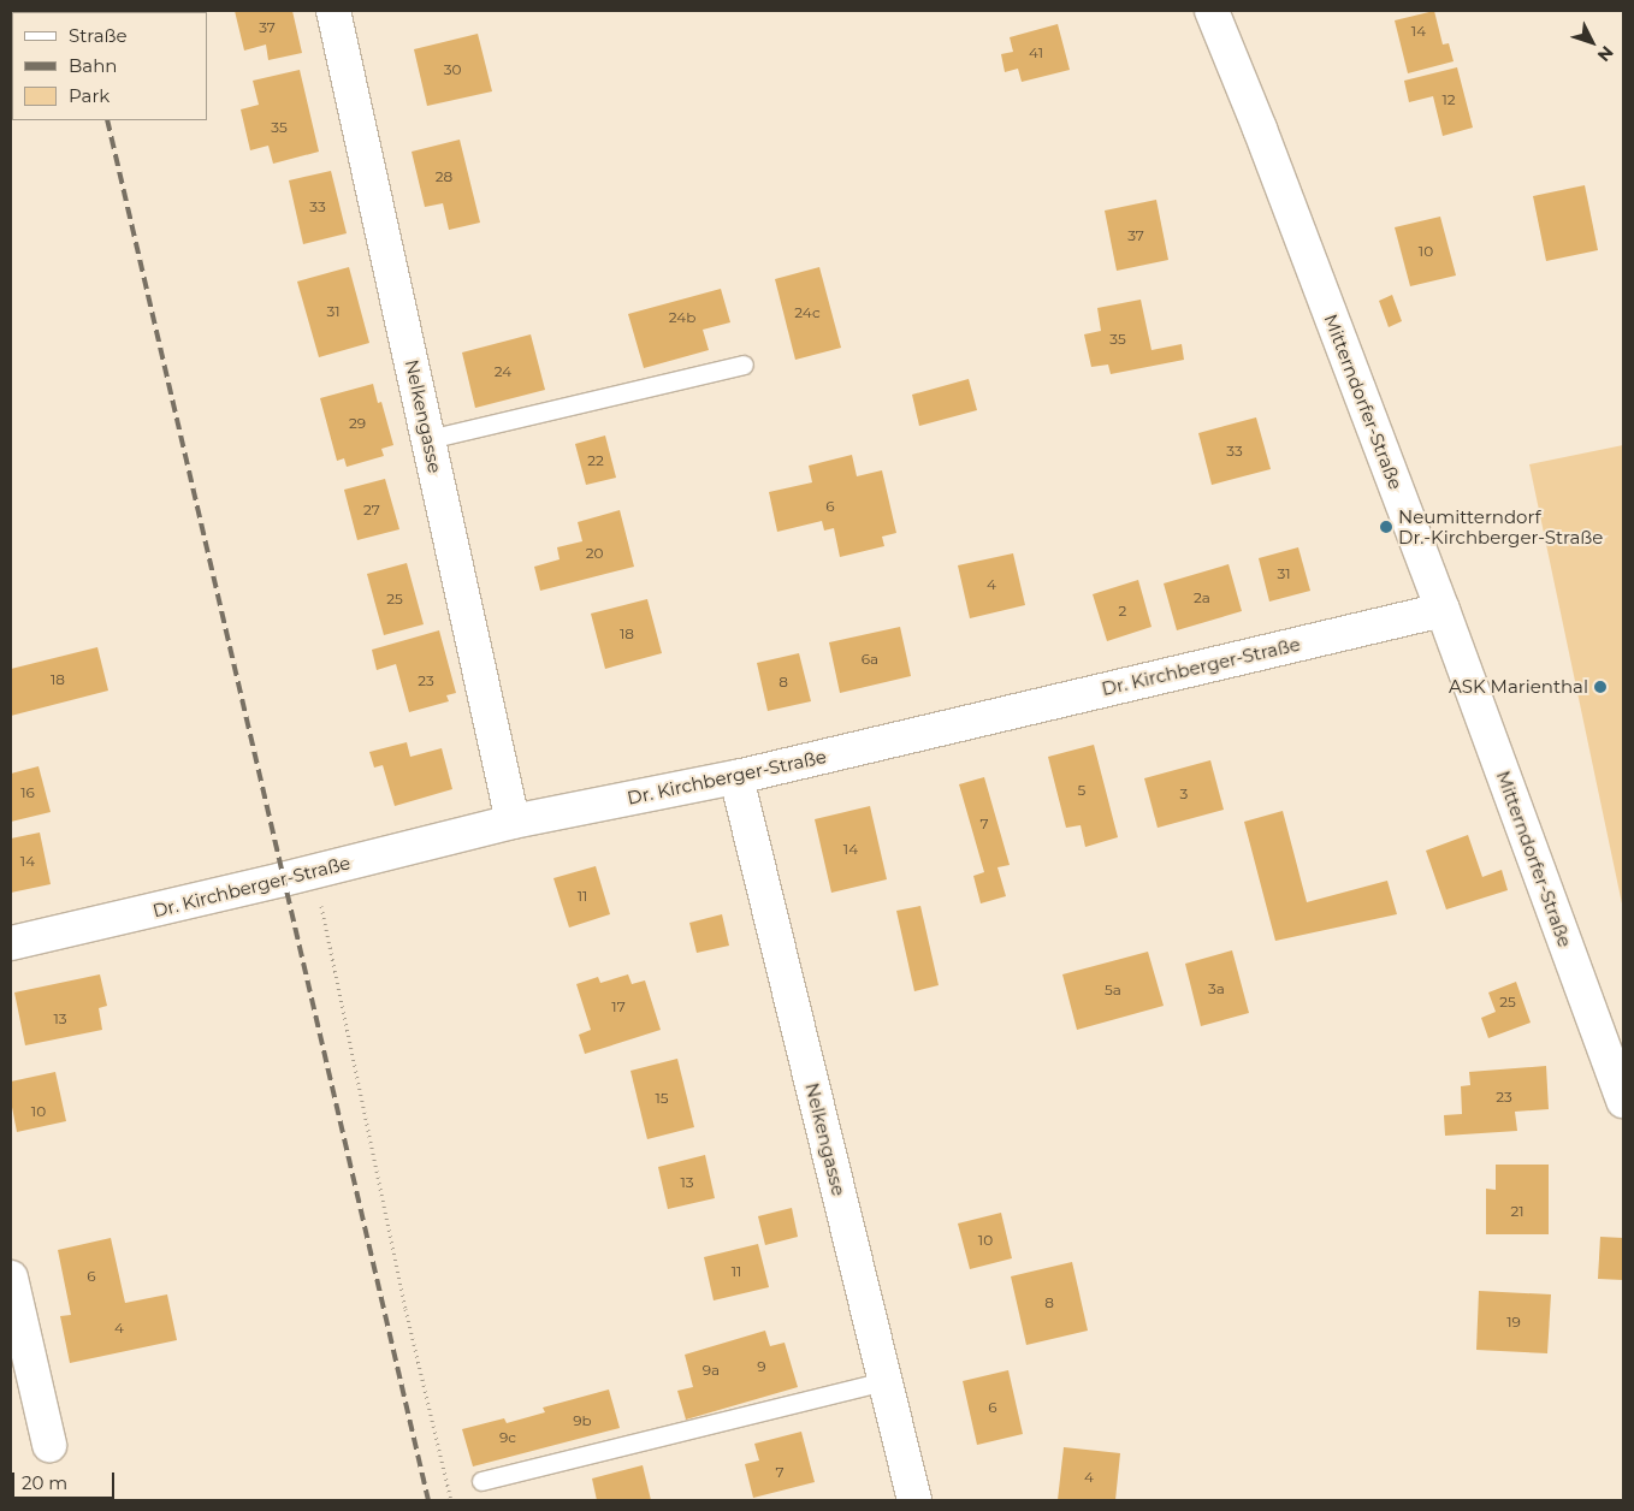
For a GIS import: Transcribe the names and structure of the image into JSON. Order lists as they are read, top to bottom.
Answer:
{
  "streets": {
    "street": ["Mitterndorfer-Straße", "Nelkengasse", "Dr. Kirchberger-Straße"]
  },
  "crossings": [
    ["Mitterndorfer-Straße", "Dr. Kirchberger-Straße"],
    ["Nelkengasse", "Dr. Kirchberger-Straße"]
  ],
  "places": ["Neumitterndorf Dr.-Kirchberger-Straße", "ASK Marienthal"],
  "house_numbers": [
    "37",
    "14",
    "41",
    "30",
    "12",
    "35",
    "28",
    "33",
    "37",
    "10",
    "31",
    "24c",
    "24b",
    "35",
    "24",
    "29",
    "33",
    "22",
    "6",
    "27",
    "20",
    "31",
    "4",
    "2a",
    "25",
    "2",
    "18",
    "6a",
    "18",
    "23",
    "8",
    "5",
    "16",
    "3",
    "7",
    "14",
    "14",
    "11",
    "3a",
    "5a",
    "25",
    "17",
    "13",
    "23",
    "15",
    "10",
    "13",
    "21",
    "10",
    "11",
    "6",
    "8",
    "19",
    "4",
    "9",
    "9a",
    "6",
    "9b",
    "9c",
    "7",
    "4"
  ],
  "legend": ["Straße", "Bahn", "Park"],
  "scale_bar": "20 m",
  "north": "bottom right"
}
